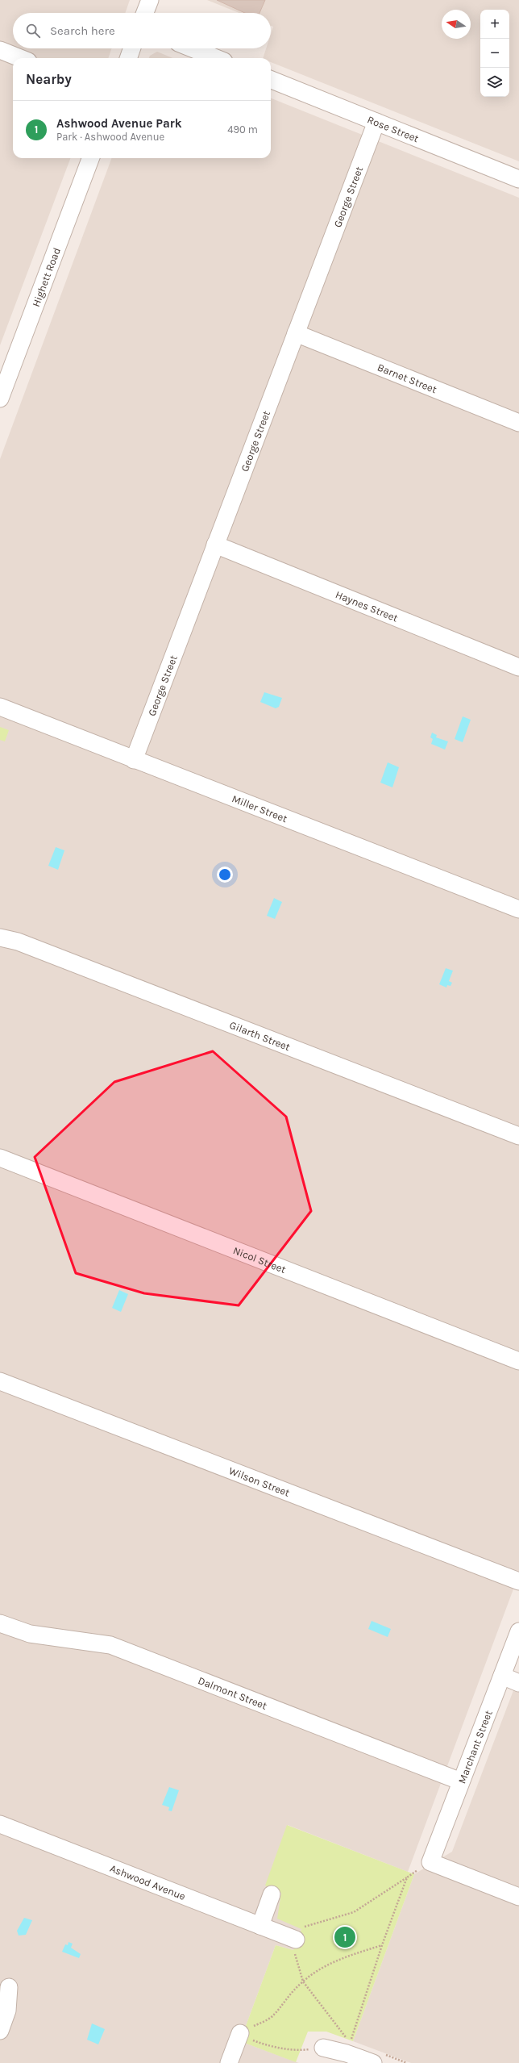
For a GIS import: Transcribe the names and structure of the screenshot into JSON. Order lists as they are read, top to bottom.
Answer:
{
  "streets": {
    "street": [
      "Rose Street",
      "George Street",
      "Highett Road",
      "Barnet Street",
      "Haynes Street",
      "Miller Street",
      "Gilarth Street",
      "Nicol Street",
      "Wilson Street",
      "Dalmont Street",
      "Marchant Street",
      "Ashwood Avenue"
    ]
  },
  "crossings": [
    ["Rose Street", "George Street"],
    ["George Street", "Barnet Street"],
    ["George Street", "Haynes Street"],
    ["George Street", "Miller Street"],
    ["Dalmont Street", "Marchant Street"]
  ],
  "north": "left",
  "page": {
    "map_buttons": ["+", "−"],
    "search": "Search here",
    "heading": "Nearby",
    "list": [
      {
        "mark": "1",
        "name": "Ashwood Avenue Park",
        "note": "Park · Ashwood Avenue",
        "value": "490 m"
      }
    ],
    "pins": "1"
  }
}
